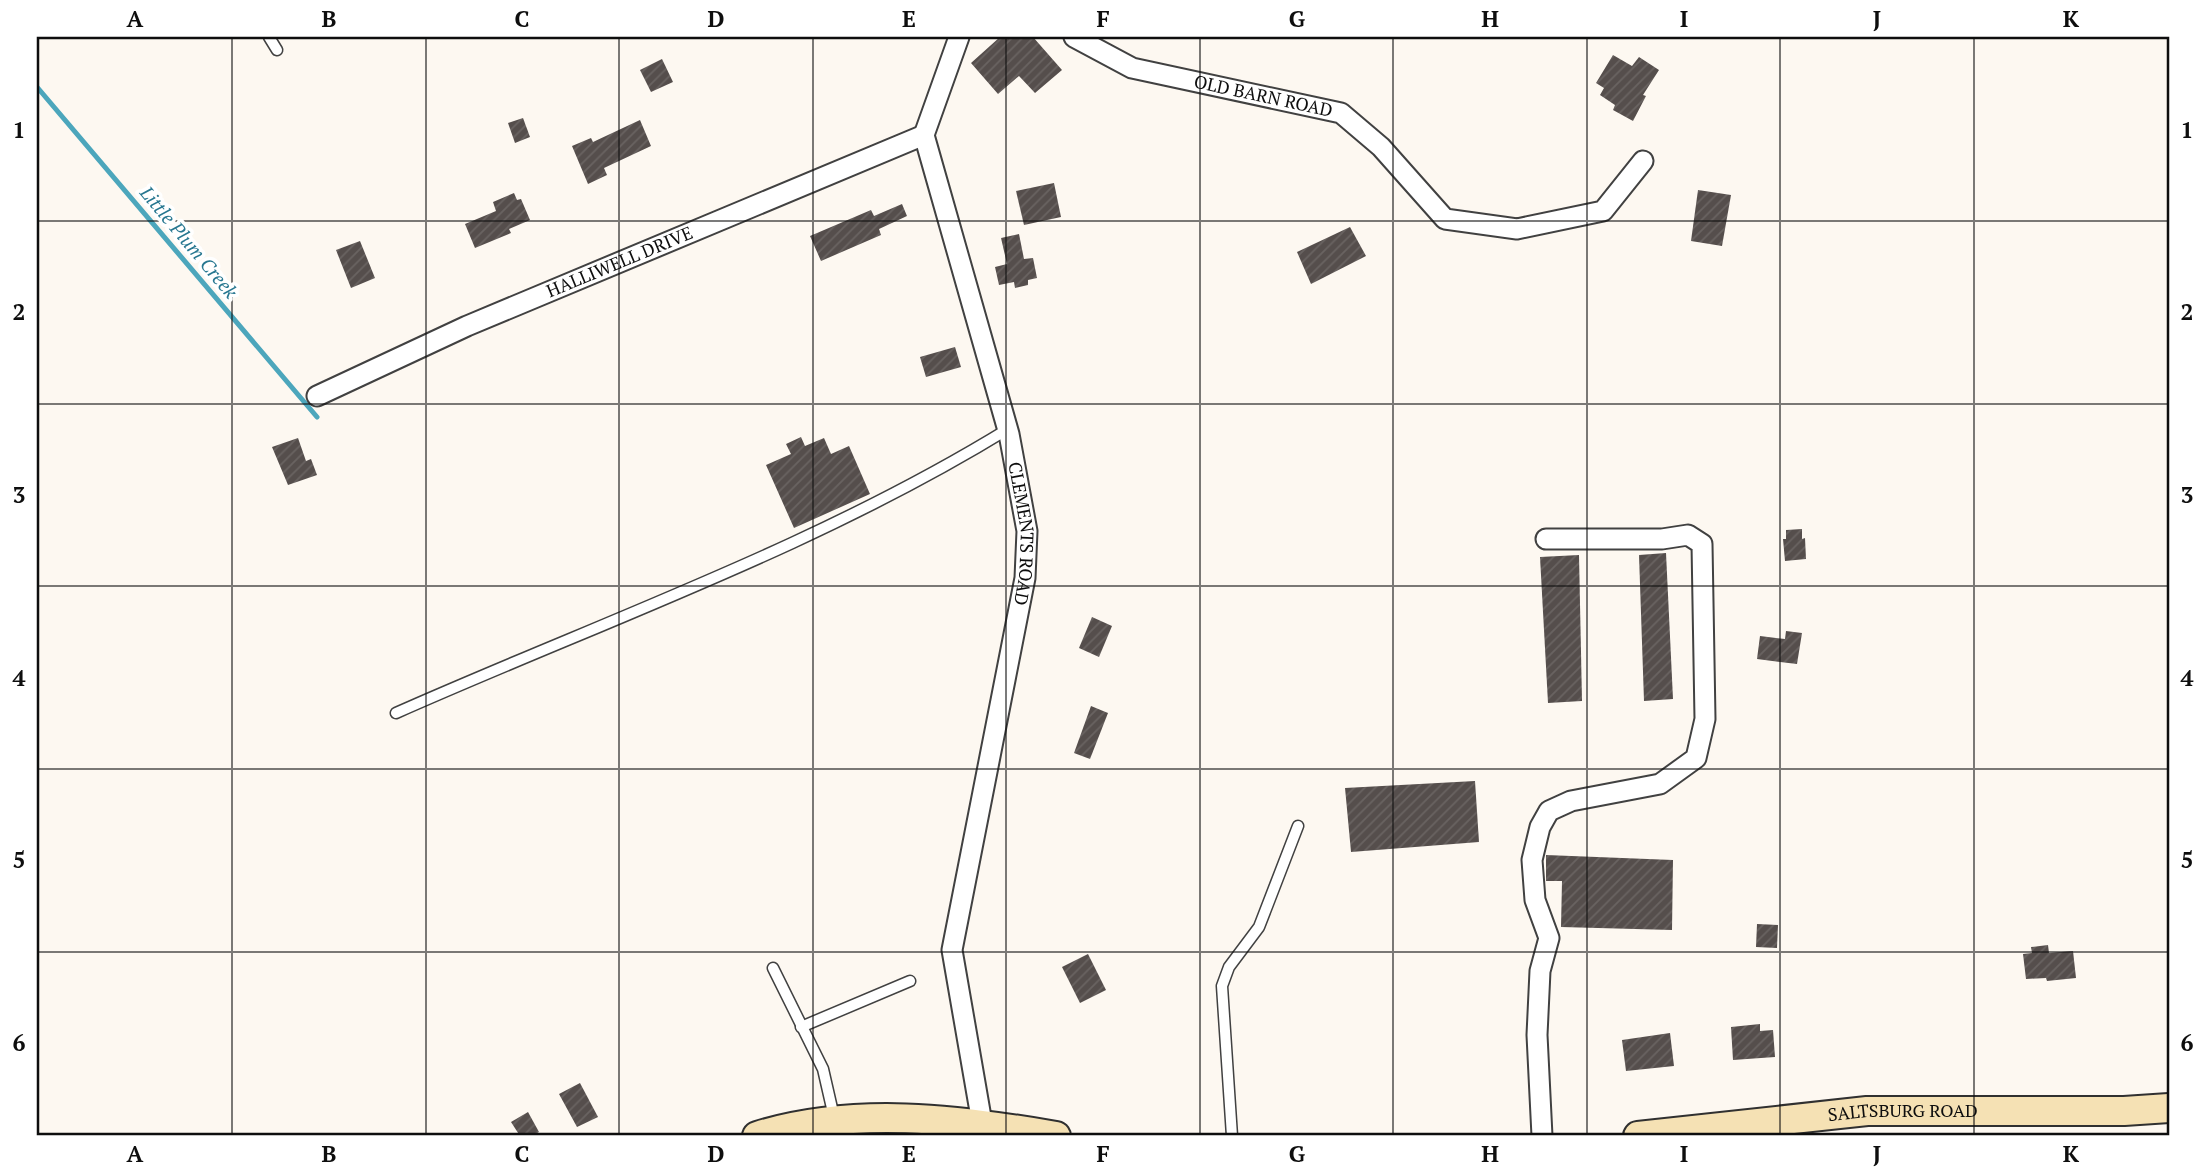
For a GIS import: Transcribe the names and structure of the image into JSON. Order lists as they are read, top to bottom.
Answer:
{
  "streets": {
    "main road": ["SALTSBURG ROAD"],
    "street": ["OLD BARN ROAD", "HALLIWELL DRIVE", "CLEMENTS ROAD"]
  },
  "crossings": [
    ["HALLIWELL DRIVE", "CLEMENTS ROAD"]
  ],
  "water": ["Little Plum Creek"],
  "grid": {
    "columns": [
      "A",
      "B",
      "C",
      "D",
      "E",
      "F",
      "G",
      "H",
      "I",
      "J",
      "K"
    ],
    "rows": [
      "1",
      "2",
      "3",
      "4",
      "5",
      "6"
    ]
  }
}
